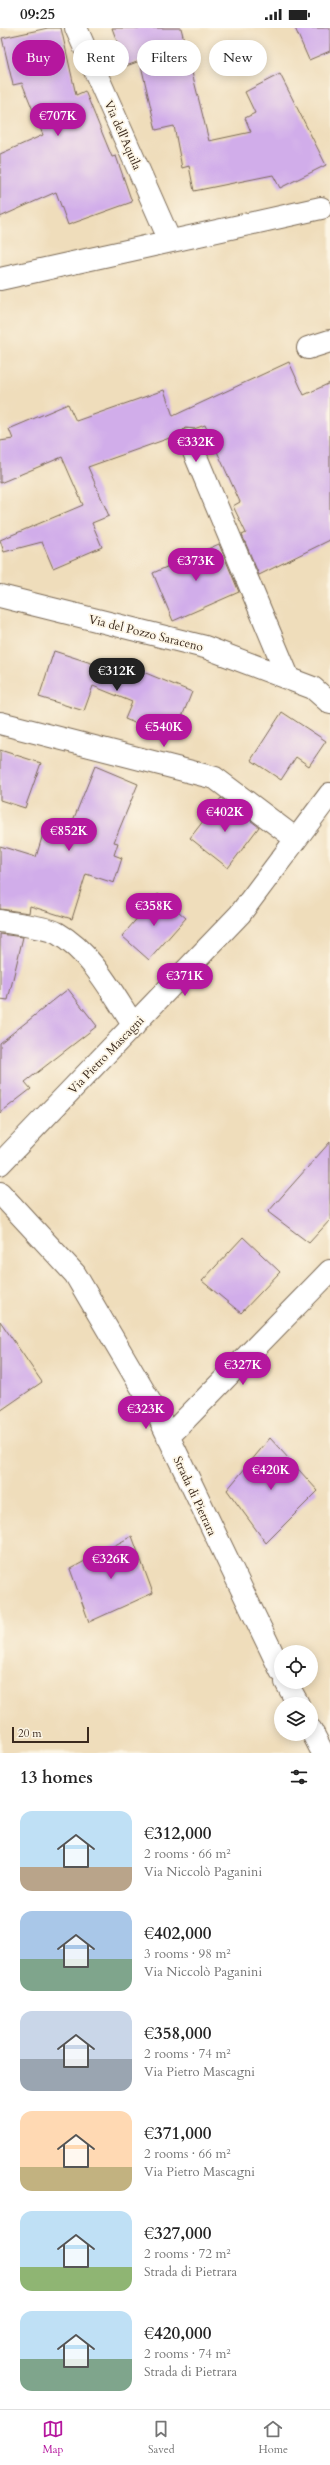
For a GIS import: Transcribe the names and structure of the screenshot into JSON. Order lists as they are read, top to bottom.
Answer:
{
  "streets": {
    "street": [
      "Via dell'Aquila",
      "Via del Pozzo Saraceno",
      "Via Pietro Mascagni",
      "Strada di Pietrara"
    ]
  },
  "scale_bar": "20 m",
  "page": {
    "status": "09:25",
    "chip": [
      "Buy",
      "Rent",
      "Filters",
      "New"
    ],
    "price": [
      "€707K",
      "€332K",
      "€373K",
      "€312K",
      "€540K",
      "€402K",
      "€852K",
      "€358K",
      "€371K",
      "€327K",
      "€323K",
      "€420K",
      "€326K"
    ],
    "scale": "20 m",
    "heading": "13 homes",
    "list": [
      {
        "name": "€312,000",
        "note": "2 rooms · 66 m² · Via Niccolò Paganini"
      },
      {
        "name": "€402,000",
        "note": "3 rooms · 98 m² · Via Niccolò Paganini"
      },
      {
        "name": "€358,000",
        "note": "2 rooms · 74 m² · Via Pietro Mascagni"
      },
      {
        "name": "€371,000",
        "note": "2 rooms · 66 m² · Via Pietro Mascagni"
      },
      {
        "name": "€327,000",
        "note": "2 rooms · 72 m² · Strada di Pietrara"
      },
      {
        "name": "€420,000",
        "note": "2 rooms · 74 m² · Strada di Pietrara"
      }
    ],
    "tabs": ["Map", "Saved", "Home"]
  }
}
